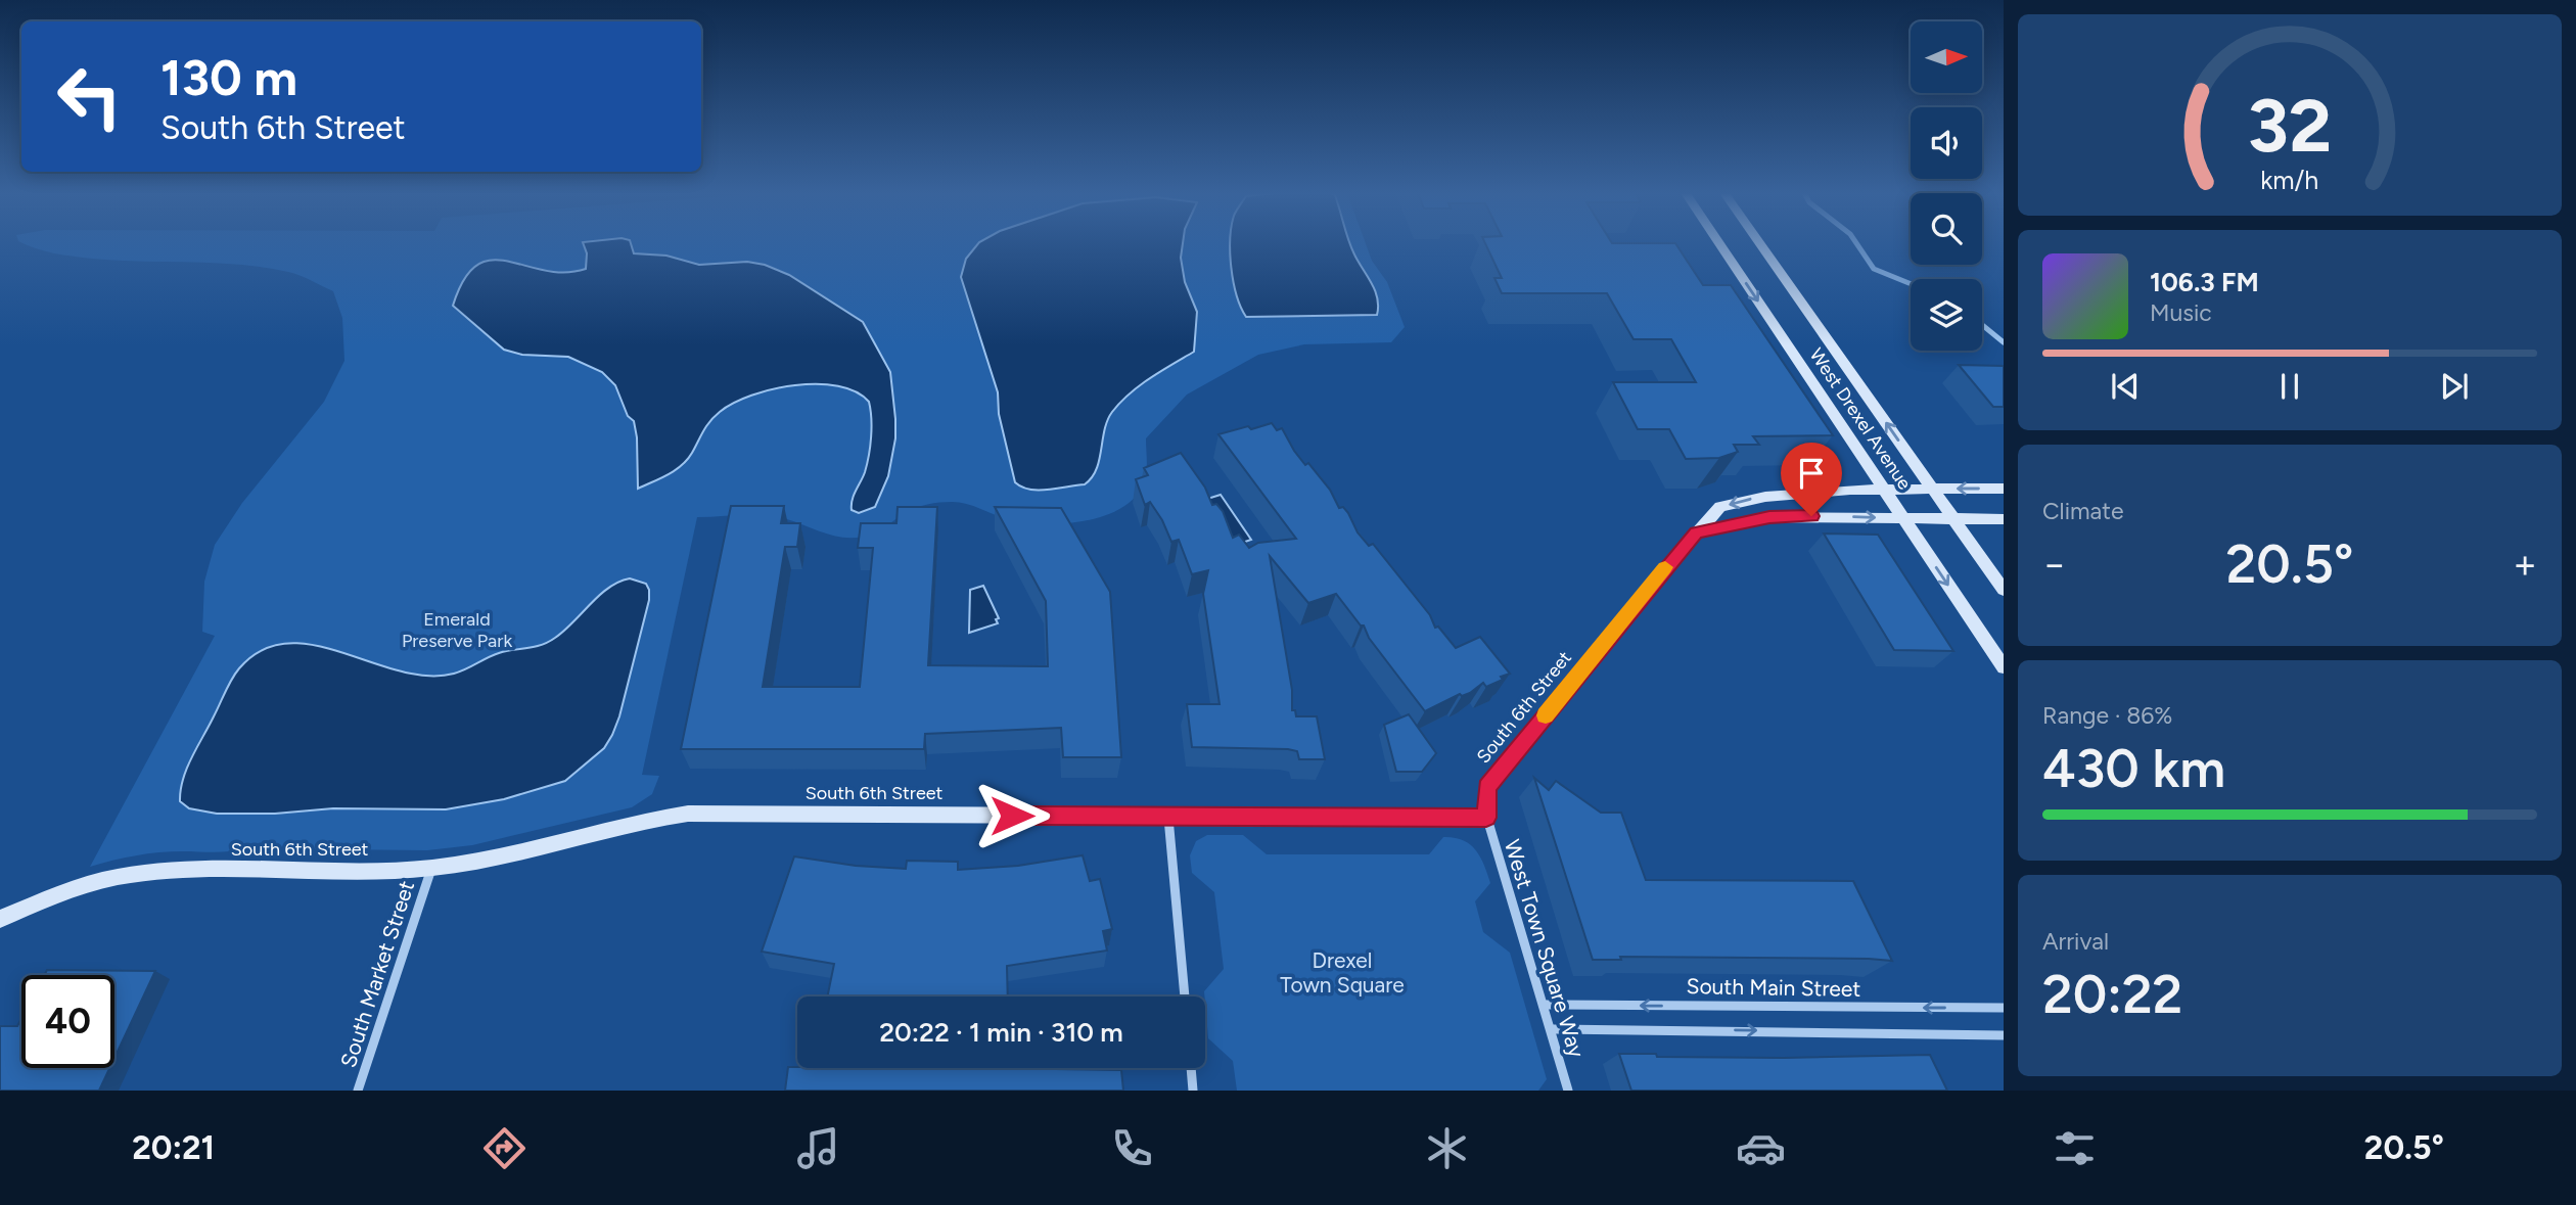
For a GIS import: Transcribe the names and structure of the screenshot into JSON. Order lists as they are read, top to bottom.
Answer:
{
  "streets": {
    "street": [
      "West Drexel Avenue",
      "South 6th Street",
      "West Town Square Way",
      "South Market Street",
      "South Main Street"
    ]
  },
  "crossings": [
    ["West Drexel Avenue", "South 6th Street"],
    ["South 6th Street", "West Town Square Way"],
    ["South 6th Street", "South Market Street"],
    ["West Town Square Way", "South Main Street"]
  ],
  "parks": ["Emerald Preserve Park", "Drexel Town Square"],
  "north": "right",
  "page": {
    "turn": ["130 m", "South 6th Street"],
    "song": ["106.3 FM", "Music"],
    "tile": [
      "Climate",
      ["Range · 86%", "430 km"],
      ["Arrival", "20:22"]
    ],
    "heat": ["−", "20.5°", "+"],
    "limit": "40",
    "trip": "20:22 · 1 min · 310 m",
    "tabs": ["20:21", "20.5°"],
    "gauge": ["32", "km/h"]
  }
}
